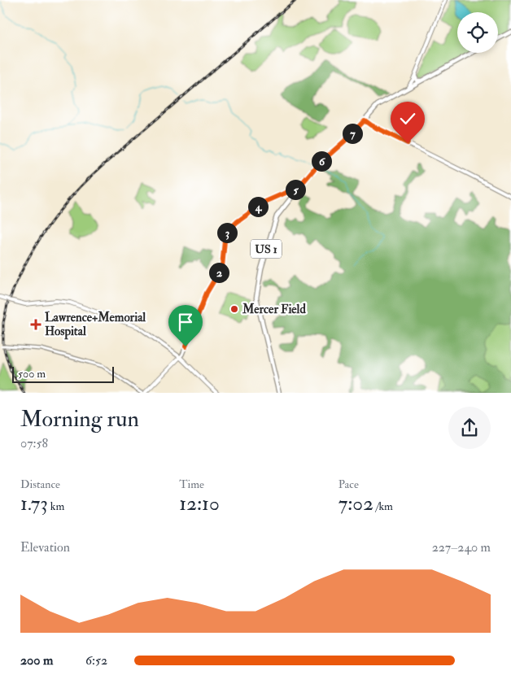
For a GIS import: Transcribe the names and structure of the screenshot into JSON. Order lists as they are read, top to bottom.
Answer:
{
  "streets": {
    "main road": ["US 1"]
  },
  "places": {
    "other": ["Mercer Field"],
    "health": ["Lawrence+Memorial Hospital"]
  },
  "scale_bar": "500 m",
  "page": {
    "pins": [
      "7",
      "6",
      "5",
      "4",
      "3",
      "2"
    ],
    "scale": "500 m",
    "heading": ["Morning run", "07:58"],
    "stats": [
      ["Distance", "1.73 km"],
      ["Time", "12:10"],
      ["Pace", "7:02 /km"]
    ],
    "chart": ["Elevation", "227–240 m"],
    "list": [
      {
        "name": "200 m",
        "note": "6:52"
      }
    ]
  }
}
